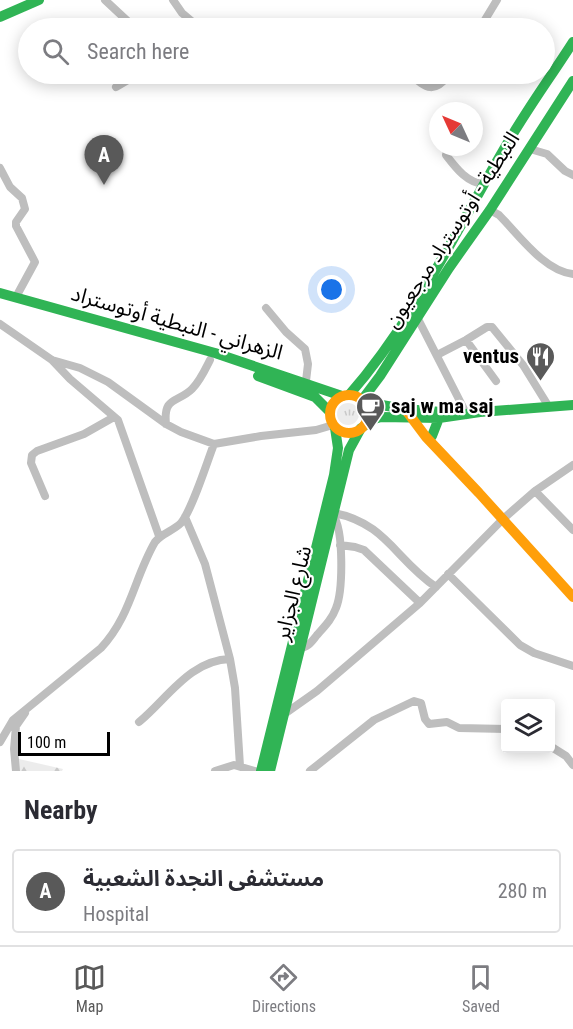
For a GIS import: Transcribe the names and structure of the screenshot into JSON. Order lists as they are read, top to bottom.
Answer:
{
  "streets": {
    "main road": ["النبطية - أوتوستراد مرجعيون", "الزهراني - النبطية أوتوستراد", "شارع الجزاير"]
  },
  "crossings": [
    ["النبطية - أوتوستراد مرجعيون", "الزهراني - النبطية أوتوستراد"],
    ["النبطية - أوتوستراد مرجعيون", "شارع الجزاير"],
    ["الزهراني - النبطية أوتوستراد", "شارع الجزاير"]
  ],
  "places": {
    "restaurant": ["ventus"],
    "cafe": ["saj w ma saj"]
  },
  "scale_bar": "100 m",
  "north": "top left",
  "page": {
    "search": "Search here",
    "pins": "A",
    "scale": "100 m",
    "heading": "Nearby",
    "list": [
      {
        "mark": "A",
        "name": "مستشفى النجدة الشعبية",
        "note": "Hospital",
        "value": "280 m"
      }
    ],
    "nav": ["Map", "Directions", "Saved"]
  }
}
